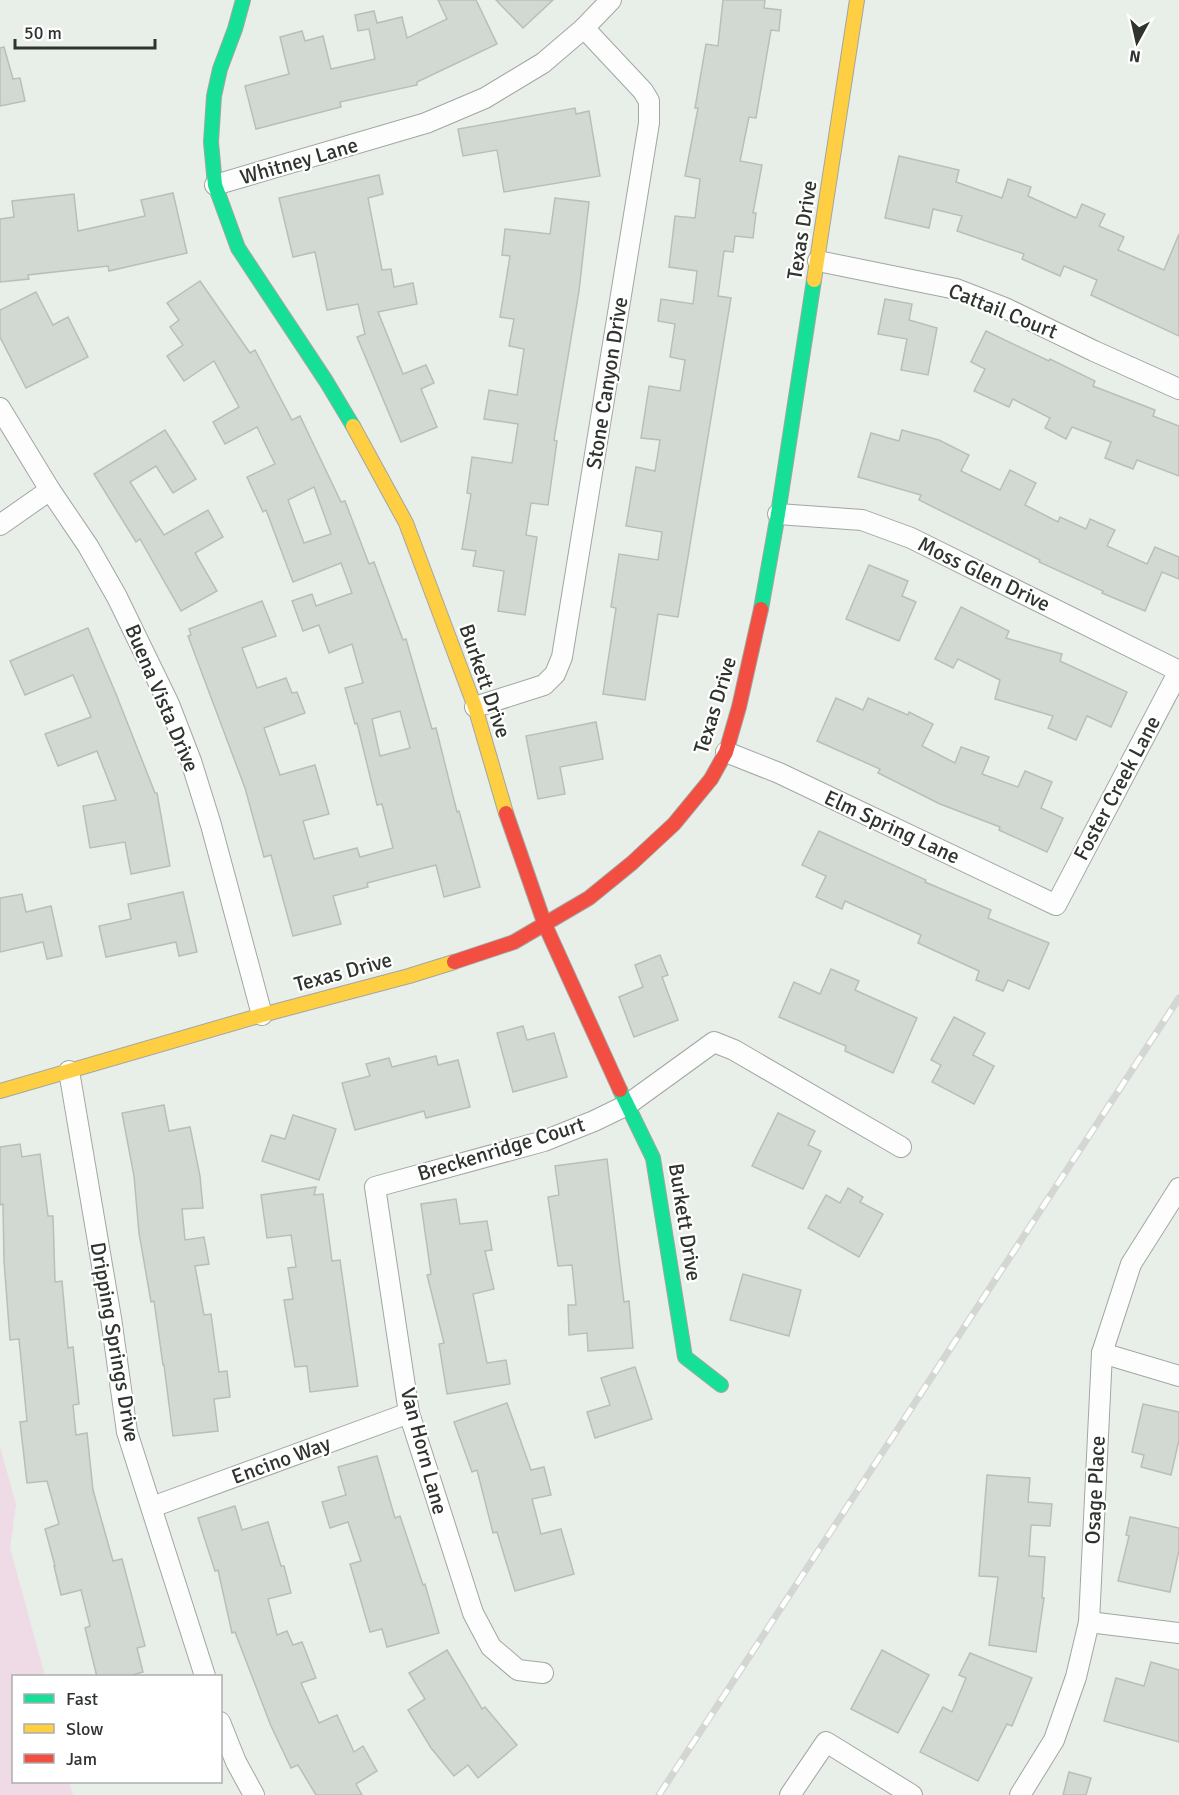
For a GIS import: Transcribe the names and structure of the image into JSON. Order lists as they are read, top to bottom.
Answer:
{
  "streets": {
    "street": [
      "Whitney Lane",
      "Texas Drive",
      "Cattail Court",
      "Stone Canyon Drive",
      "Moss Glen Drive",
      "Burkett Drive",
      "Buena Vista Drive",
      "Foster Creek Lane",
      "Elm Spring Lane",
      "Breckenridge Court",
      "Dripping Springs Drive",
      "Van Horn Lane",
      "Encino Way",
      "Osage Place"
    ]
  },
  "crossings": [
    ["Whitney Lane", "Stone Canyon Drive"],
    ["Whitney Lane", "Burkett Drive"],
    ["Texas Drive", "Cattail Court"],
    ["Texas Drive", "Moss Glen Drive"],
    ["Texas Drive", "Burkett Drive"],
    ["Texas Drive", "Buena Vista Drive"],
    ["Texas Drive", "Elm Spring Lane"],
    ["Texas Drive", "Dripping Springs Drive"],
    ["Stone Canyon Drive", "Burkett Drive"],
    ["Moss Glen Drive", "Foster Creek Lane"],
    ["Burkett Drive", "Breckenridge Court"],
    ["Foster Creek Lane", "Elm Spring Lane"],
    ["Breckenridge Court", "Van Horn Lane"],
    ["Dripping Springs Drive", "Encino Way"],
    ["Van Horn Lane", "Encino Way"]
  ],
  "legend": ["Fast", "Slow", "Jam"],
  "scale_bar": "50 m",
  "north": "bottom"
}
